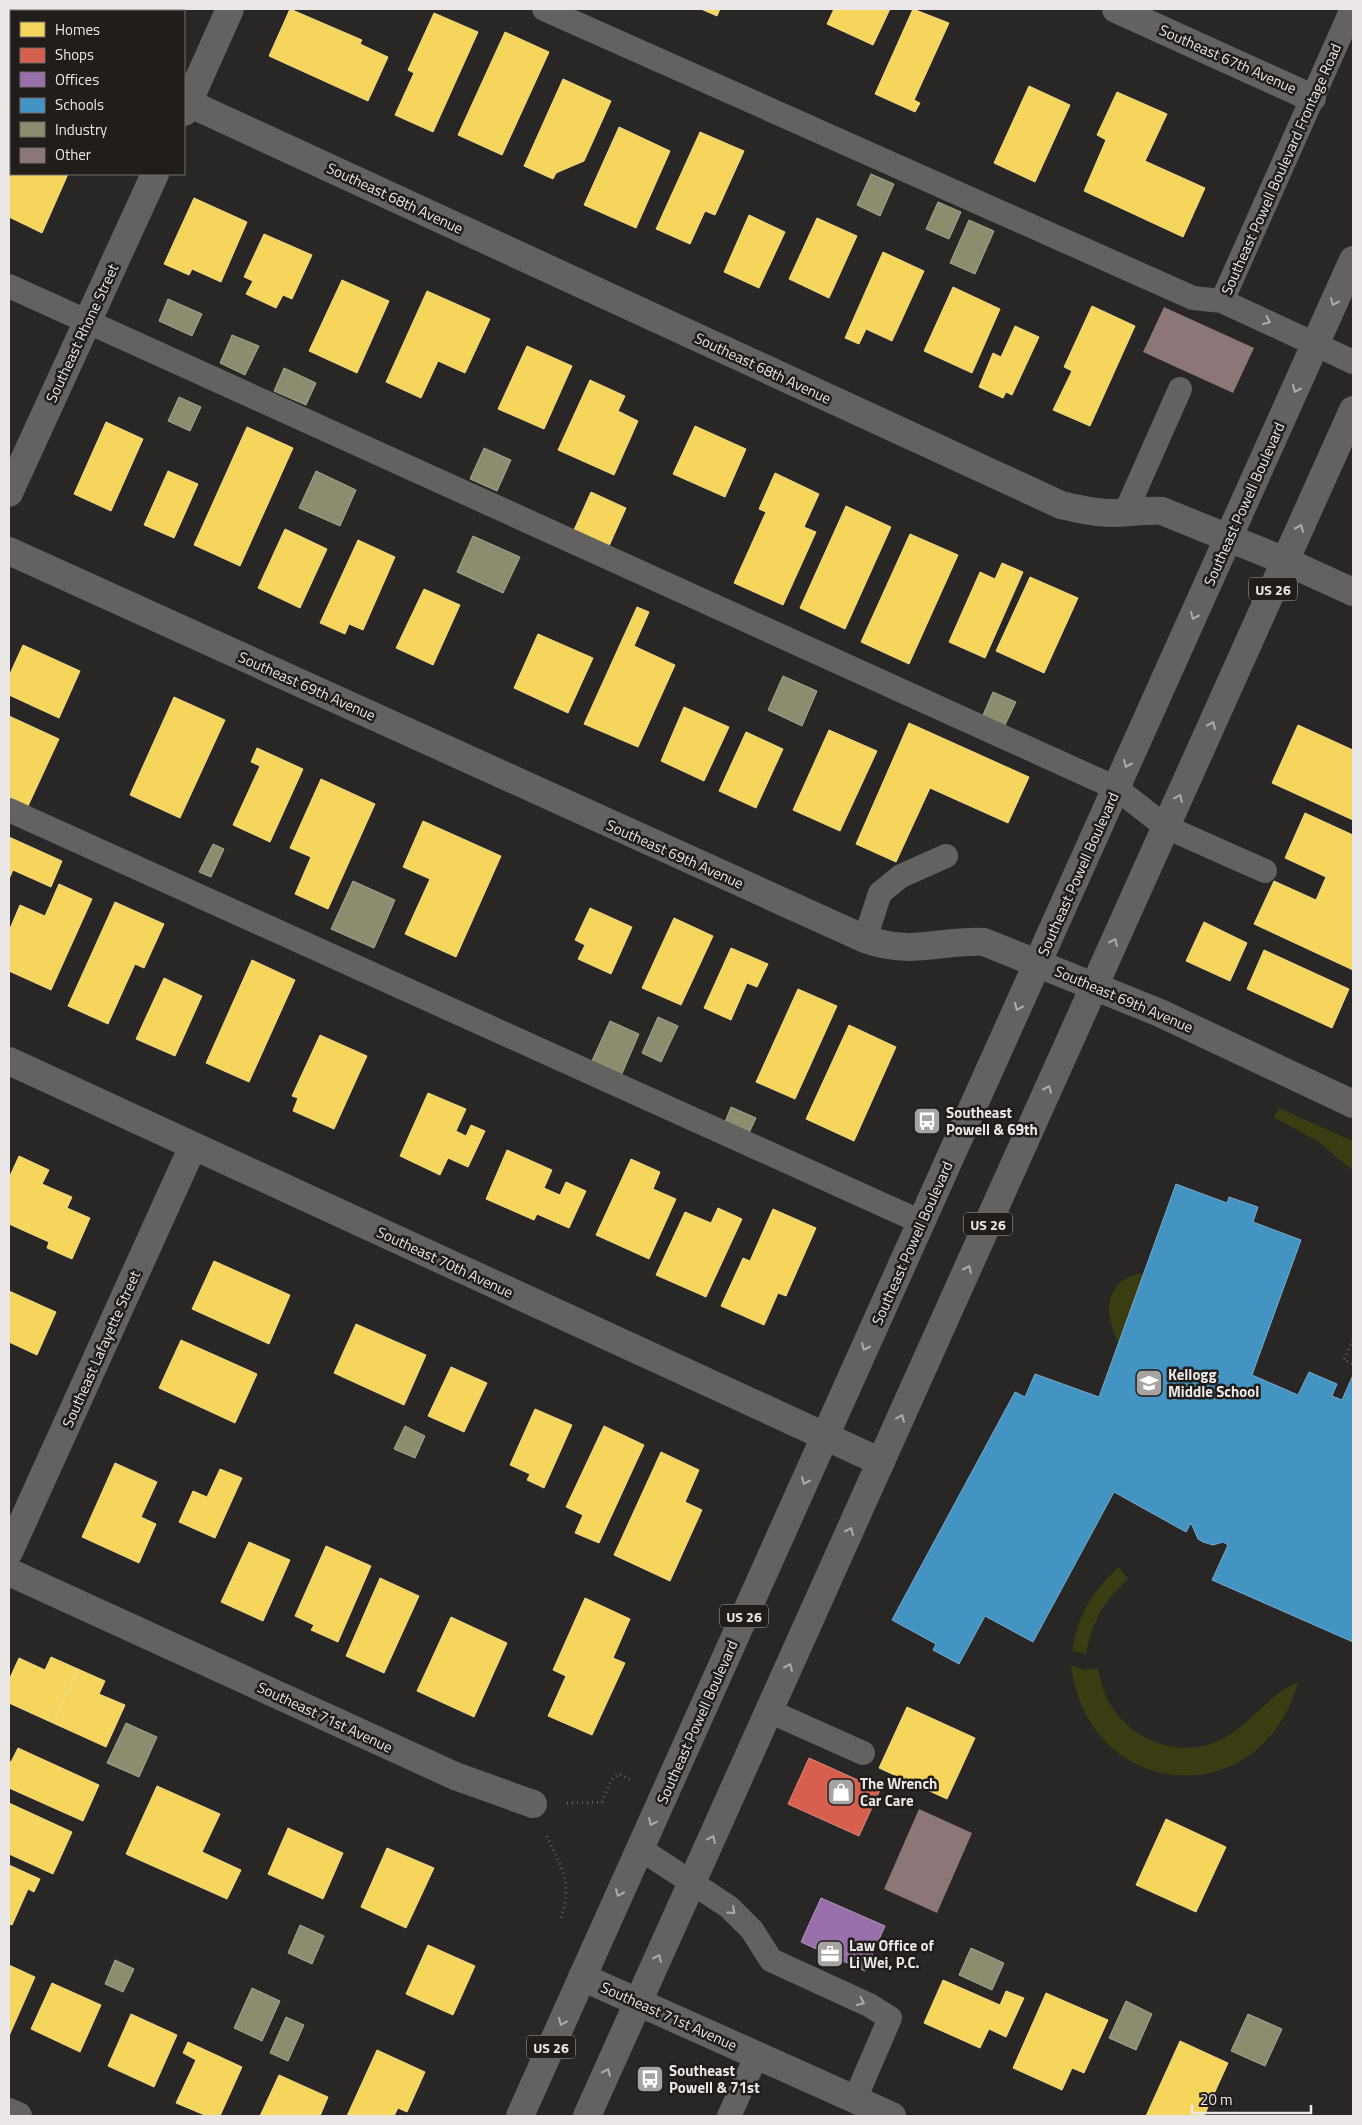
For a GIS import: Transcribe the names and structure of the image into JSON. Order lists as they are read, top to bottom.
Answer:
{
  "streets": {
    "main road": ["Southeast Powell Boulevard", "US 26"],
    "street": [
      "Southeast 67th Avenue",
      "Southeast 68th Avenue",
      "Southeast Rhone Street",
      "Southeast 69th Avenue",
      "Southeast 70th Avenue",
      "Southeast Lafayette Street",
      "Southeast 71st Avenue"
    ],
    "lane": ["Southeast Powell Boulevard Frontage Road"]
  },
  "crossings": [
    ["Southeast 67th Avenue", "Southeast Powell Boulevard Frontage Road"],
    ["Southeast 68th Avenue", "Southeast Powell Boulevard"],
    ["Southeast 68th Avenue", "US 26"],
    ["Southeast Powell Boulevard", "Southeast 69th Avenue"],
    ["Southeast Powell Boulevard", "Southeast 70th Avenue"],
    ["Southeast Powell Boulevard", "Southeast 71st Avenue"],
    ["US 26", "Southeast 69th Avenue"],
    ["US 26", "Southeast 70th Avenue"],
    ["US 26", "Southeast 71st Avenue"],
    ["Southeast 70th Avenue", "Southeast Lafayette Street"]
  ],
  "places": {
    "bus stop": ["Southeast Powell & 69th", "Southeast Powell & 71st"],
    "school or university": ["Kellogg Middle School"],
    "shop": ["The Wrench Car Care"],
    "office": ["Law Office of Li Wei, P.C."]
  },
  "legend": [
    "Homes",
    "Shops",
    "Offices",
    "Schools",
    "Industry",
    "Other"
  ],
  "scale_bar": "20 m"
}
